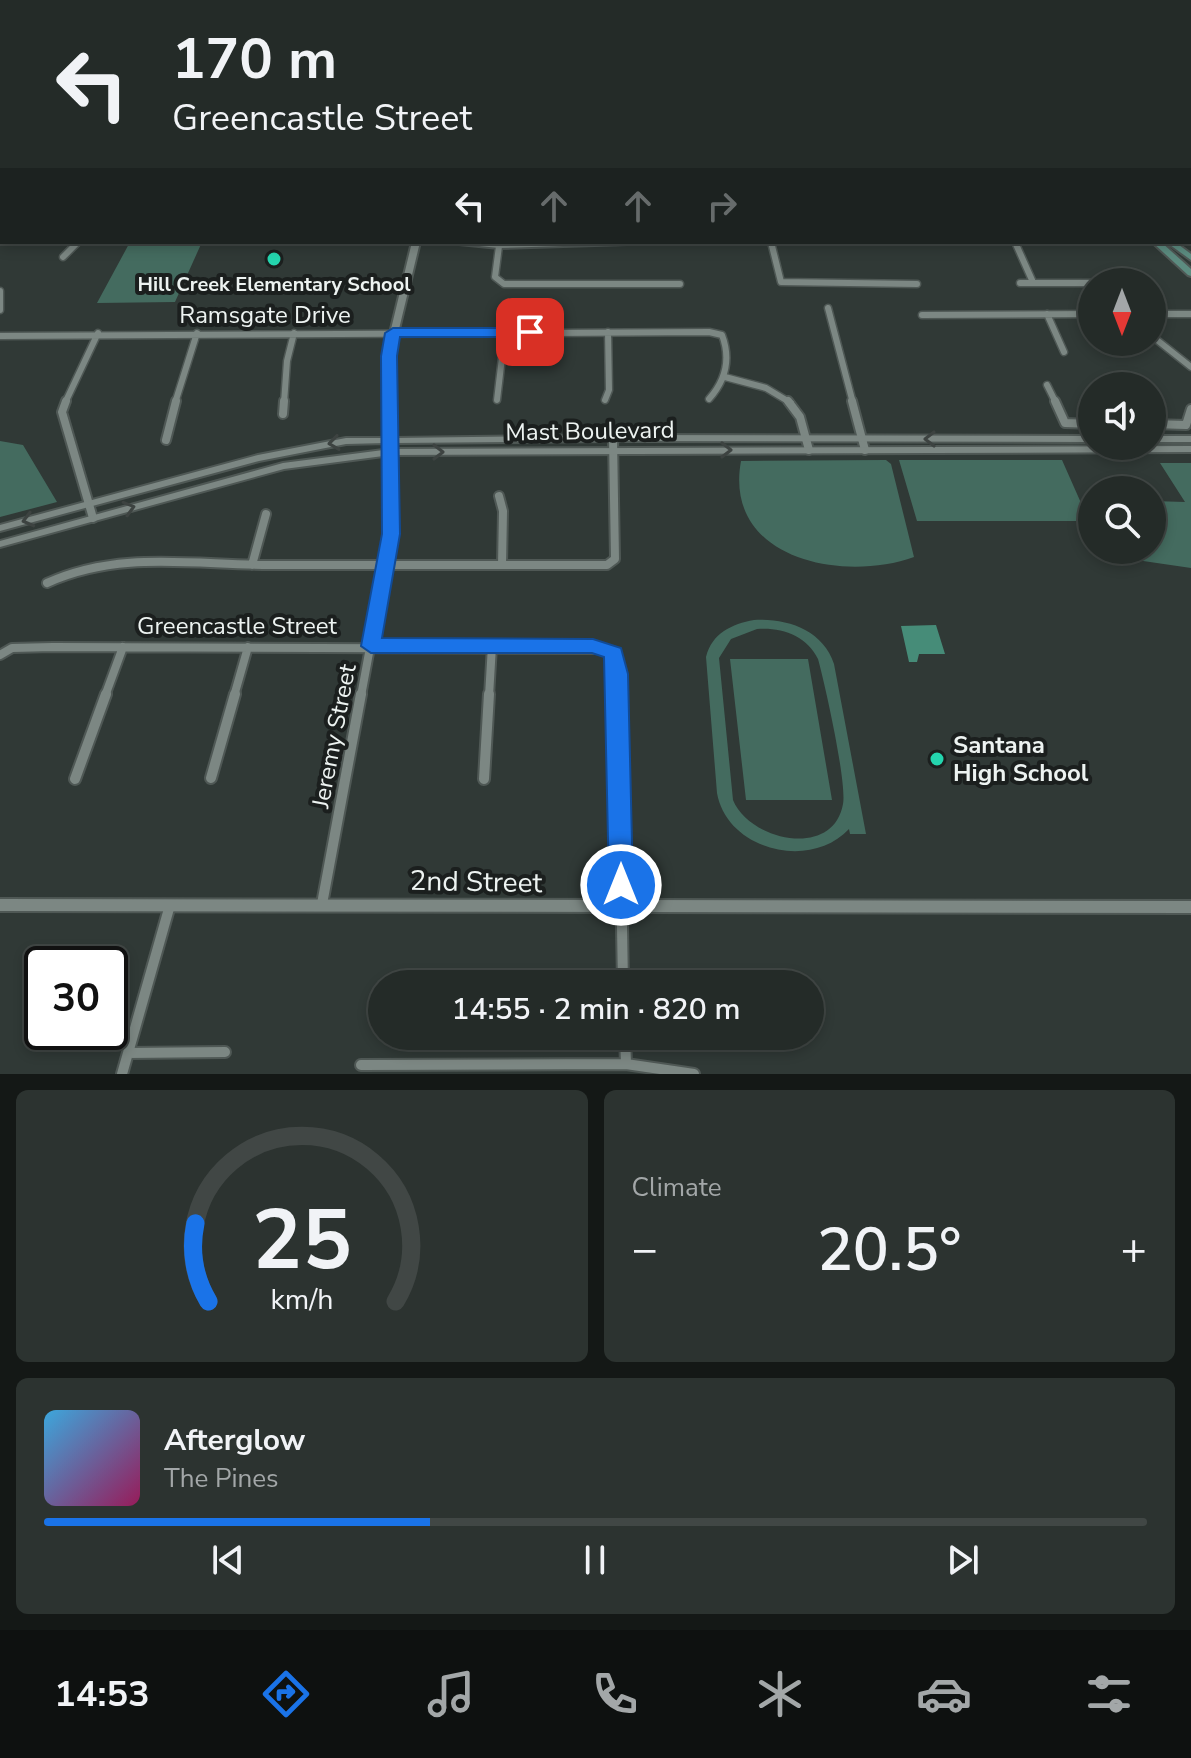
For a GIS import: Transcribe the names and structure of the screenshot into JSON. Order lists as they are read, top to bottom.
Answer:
{
  "streets": {
    "street": [
      "Ramsgate Drive",
      "Mast Boulevard",
      "Greencastle Street",
      "Jeremy Street",
      "2nd Street"
    ]
  },
  "crossings": [
    ["Ramsgate Drive", "Jeremy Street"],
    ["Mast Boulevard", "Jeremy Street"],
    ["Greencastle Street", "Jeremy Street"],
    ["Greencastle Street", "2nd Street"],
    ["Jeremy Street", "2nd Street"]
  ],
  "places": ["Hill Creek Elementary School", "Santana High School"],
  "north": "bottom",
  "page": {
    "turn": ["170 m", "Greencastle Street"],
    "limit": "30",
    "trip": "14:55 · 2 min · 820 m",
    "tile": "Climate",
    "heat": ["−", "20.5°", "+"],
    "song": ["Afterglow", "The Pines"],
    "tabs": "14:53",
    "gauge": ["25", "km/h"]
  }
}
